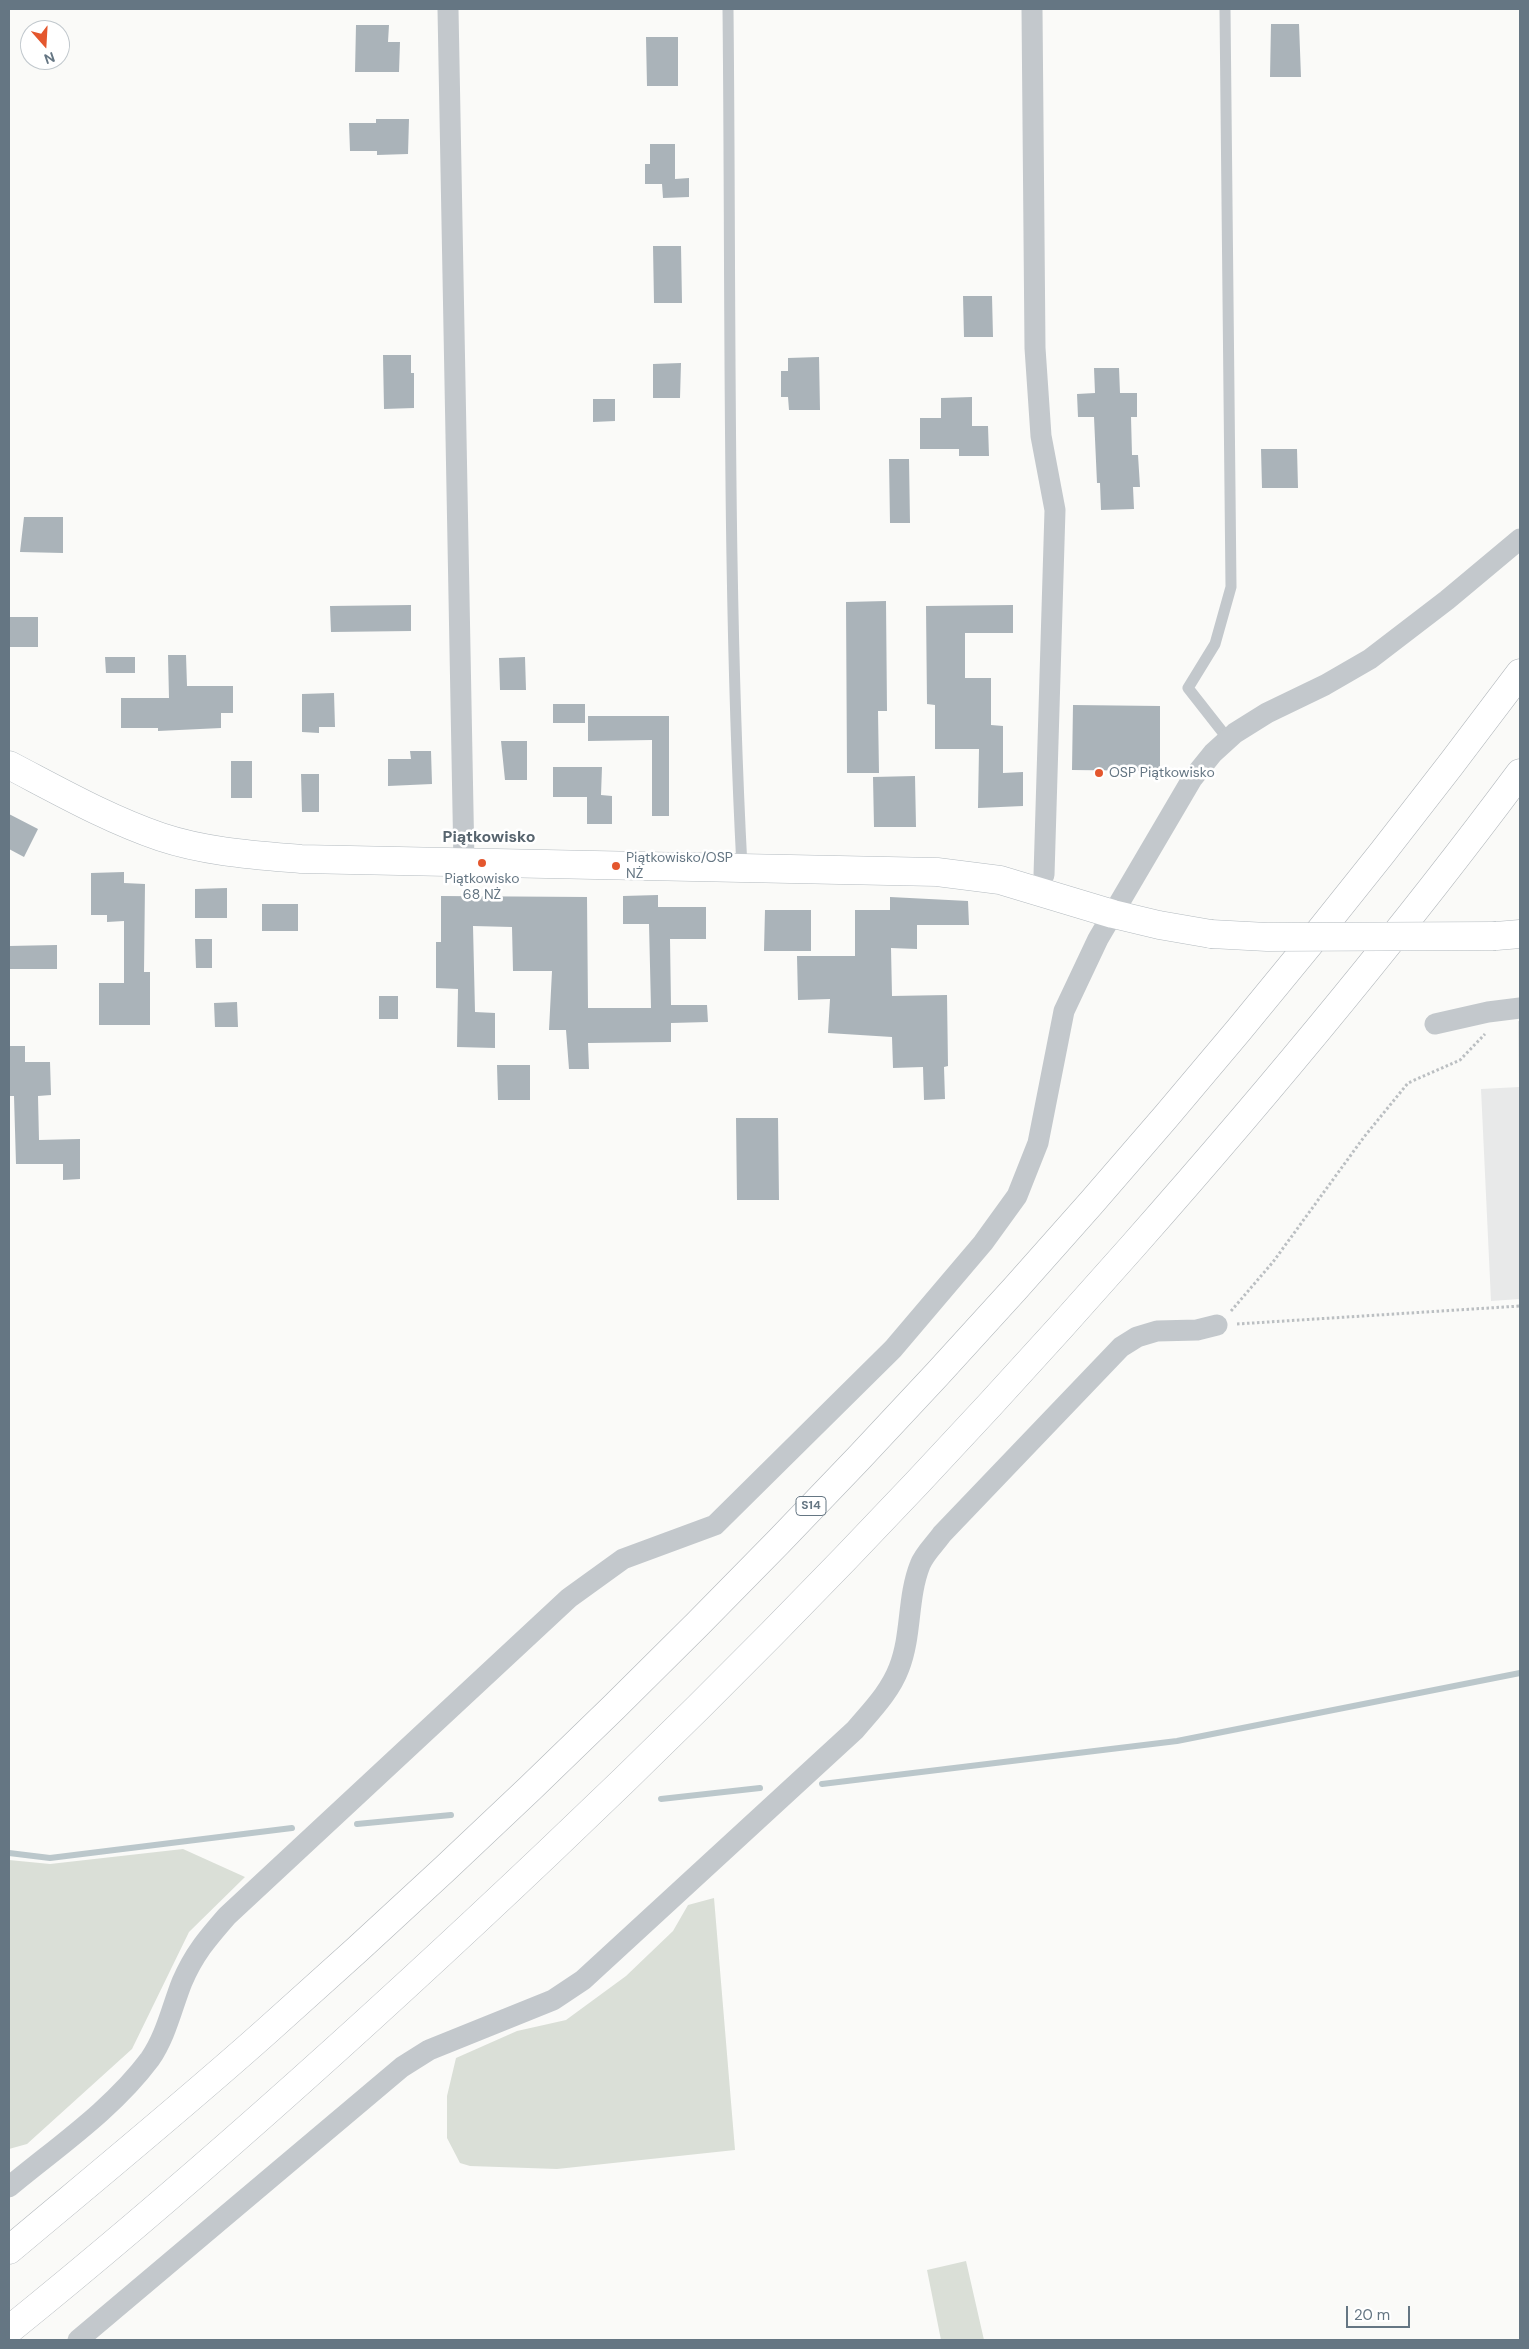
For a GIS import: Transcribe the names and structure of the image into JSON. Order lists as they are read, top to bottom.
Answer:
{
  "streets": {
    "main road": ["S14"]
  },
  "districts": ["Piątkowisko"],
  "places": ["OSP Piątkowisko", "Piątkowisko 68 NŻ", "Piątkowisko/OSP NŻ"],
  "scale_bar": "20 m",
  "north": "bottom"
}
